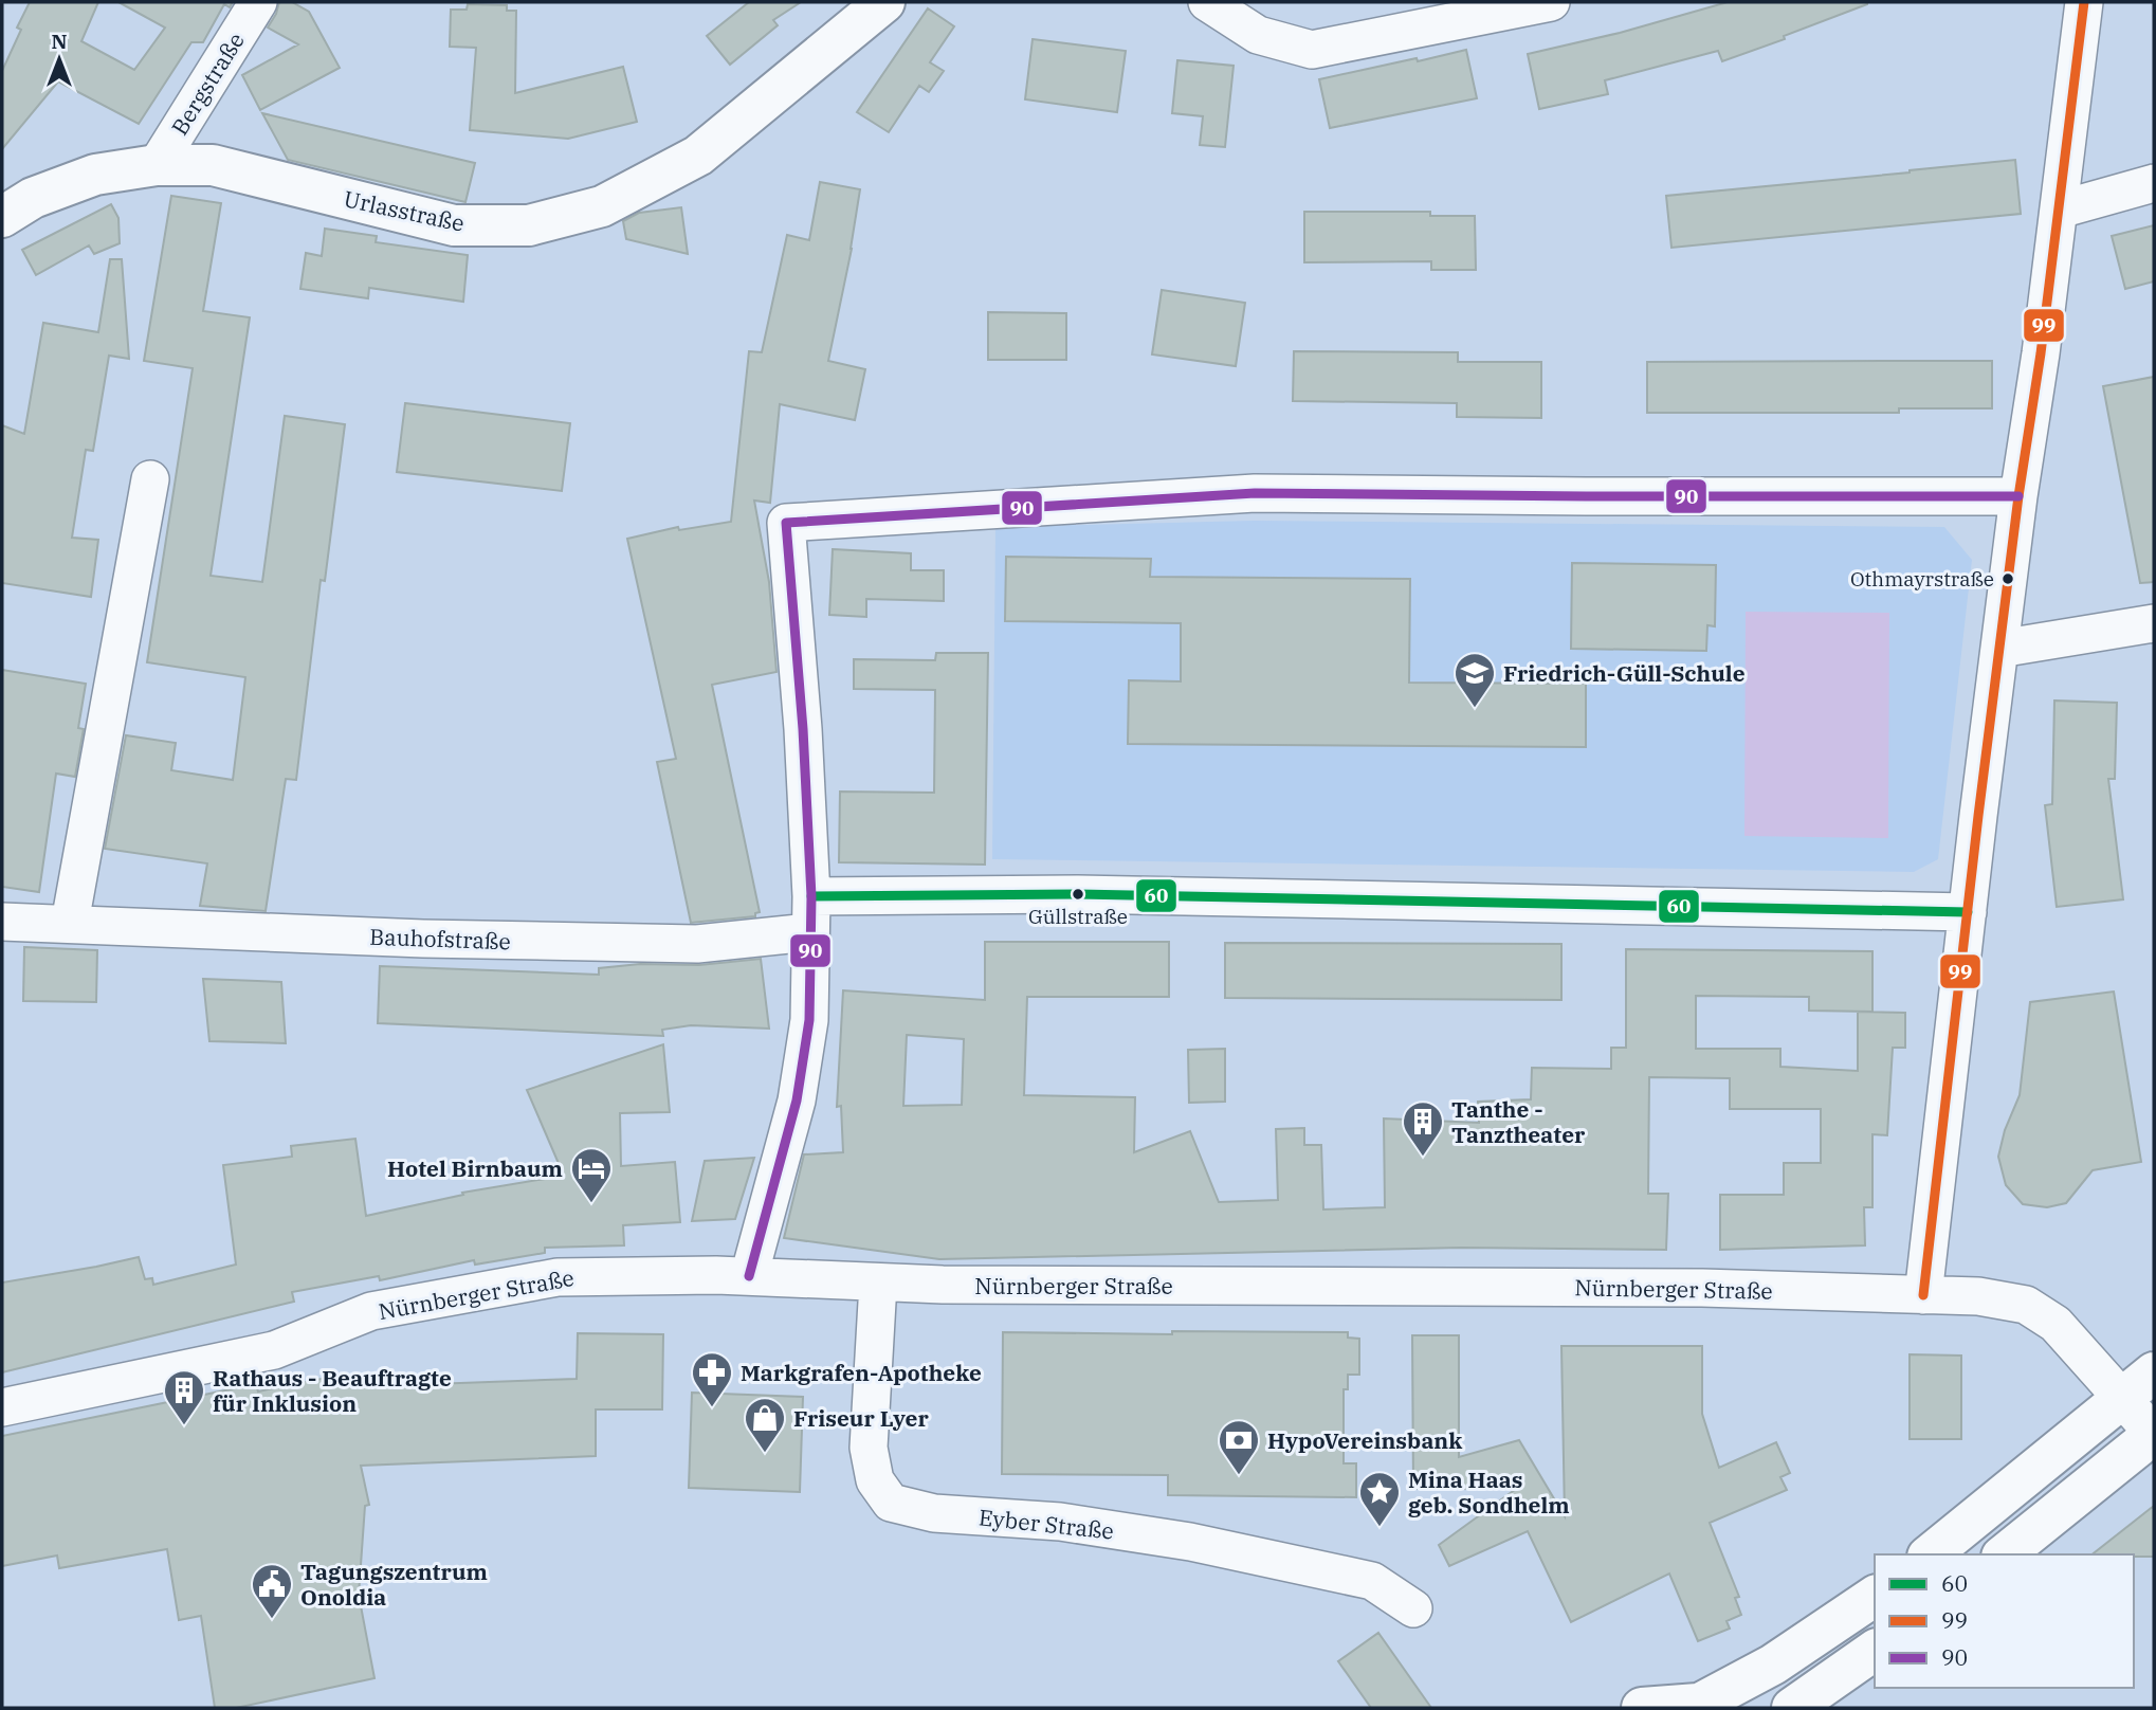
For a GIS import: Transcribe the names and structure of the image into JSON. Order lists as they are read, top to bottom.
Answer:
{
  "streets": {
    "street": [
      "Bergstraße",
      "Urlasstraße",
      "Bauhofstraße",
      "Nürnberger Straße",
      "Eyber Straße"
    ]
  },
  "crossings": [
    ["Bergstraße", "Urlasstraße"],
    ["Nürnberger Straße", "Eyber Straße"]
  ],
  "places": {
    "other": ["Othmayrstraße", "Güllstraße"],
    "school or university": ["Friedrich-Güll-Schule"],
    "building": ["Tanthe - Tanztheater", "Rathaus - Beauftragte für Inklusion"],
    "hotel": ["Hotel Birnbaum"],
    "pharmacy": ["Markgrafen-Apotheke"],
    "shop": ["Friseur Lyer"],
    "bank": ["HypoVereinsbank"],
    "place": ["Mina Haas geb. Sondhelm"],
    "public building": ["Tagungszentrum Onoldia"]
  },
  "lines": ["transit line 99", "transit line 90", "transit line 60"],
  "legend": ["60", "99", "90"],
  "north": "top"
}
